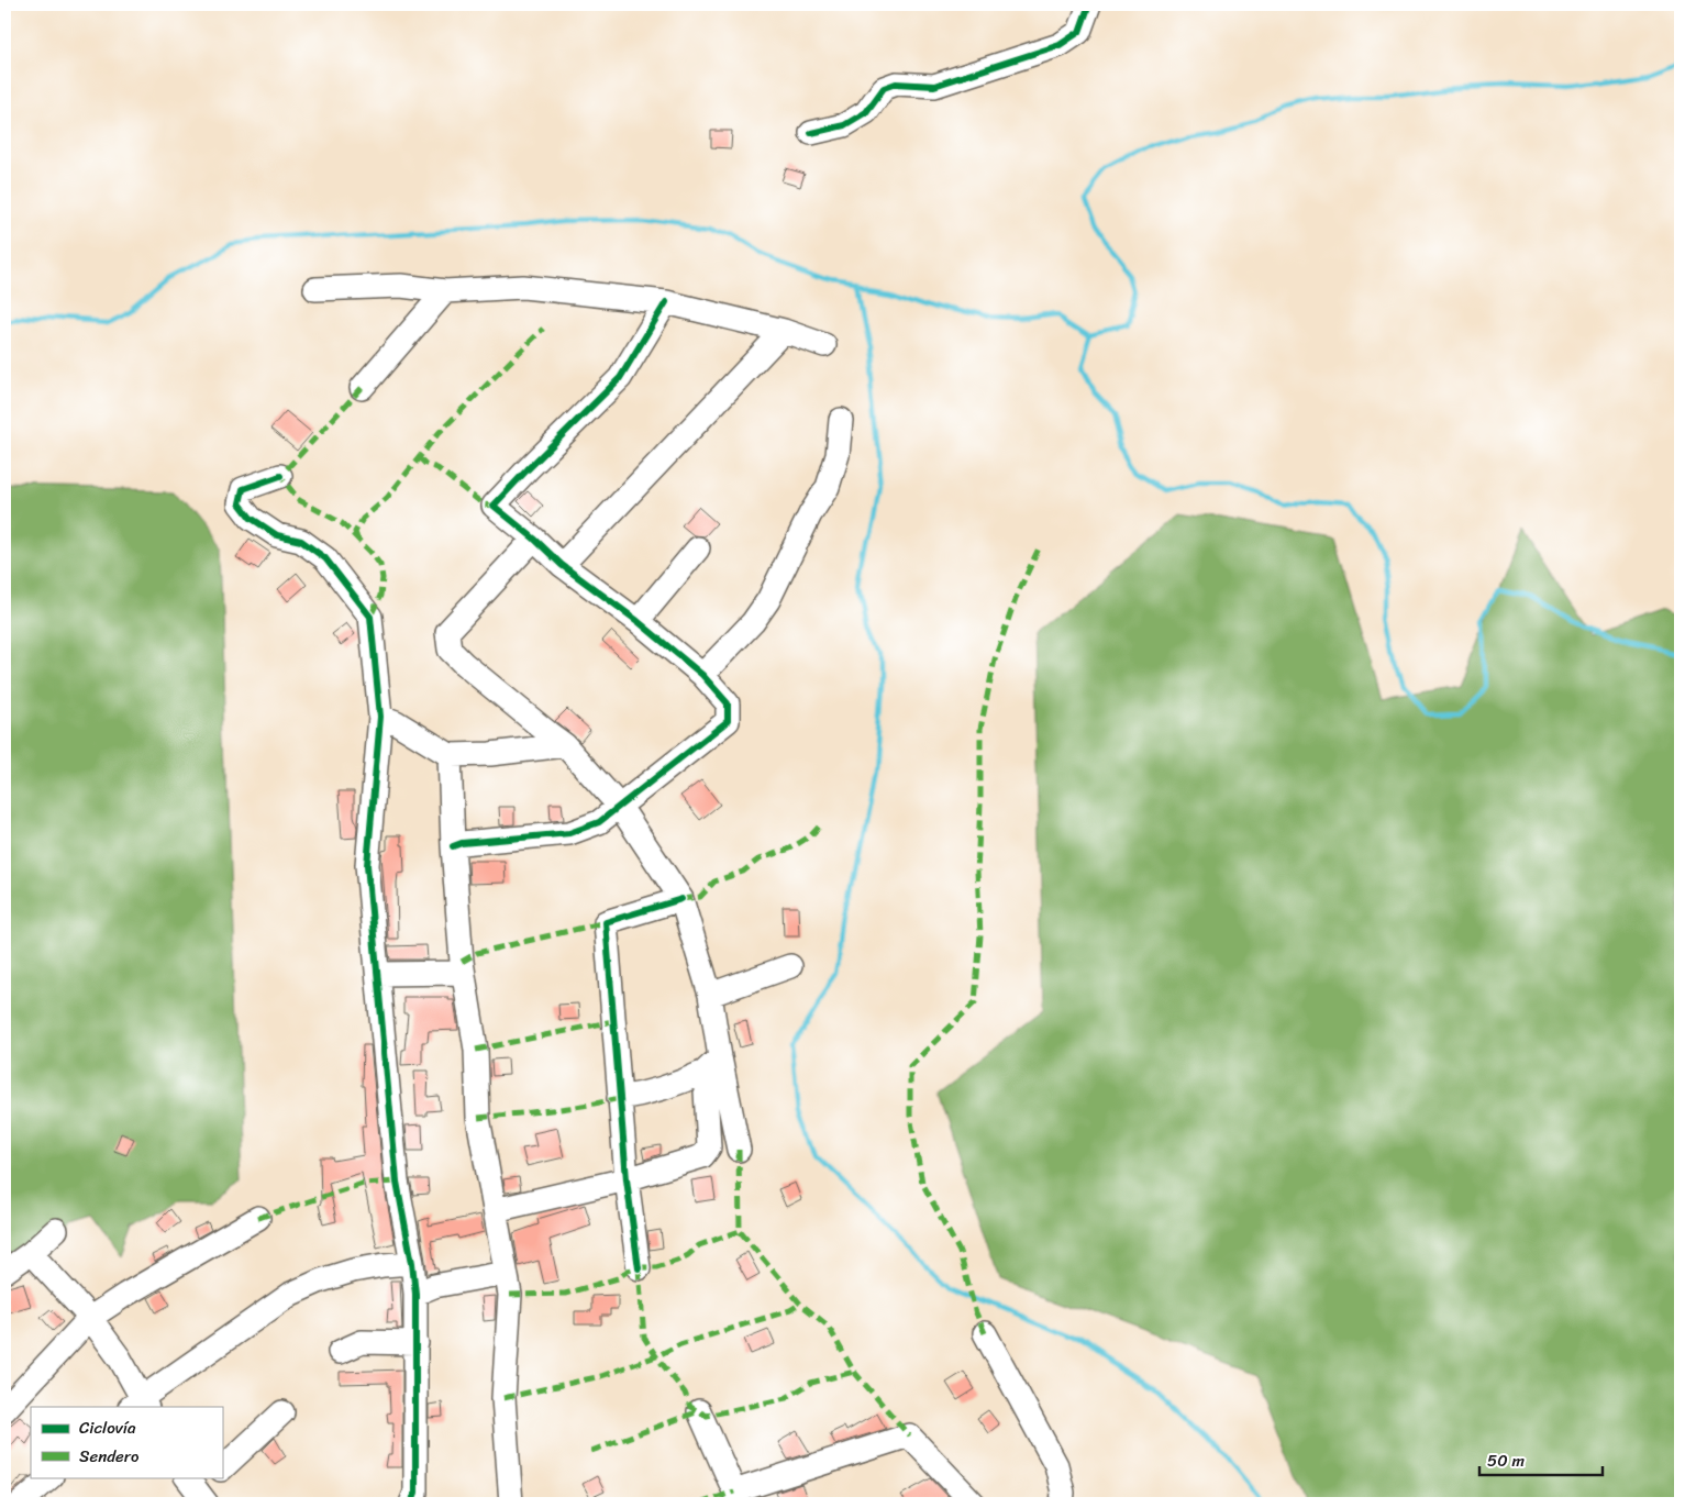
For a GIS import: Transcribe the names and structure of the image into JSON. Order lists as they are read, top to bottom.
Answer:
{
  "legend": ["Ciclovía", "Sendero"],
  "scale_bar": "50 m"
}
